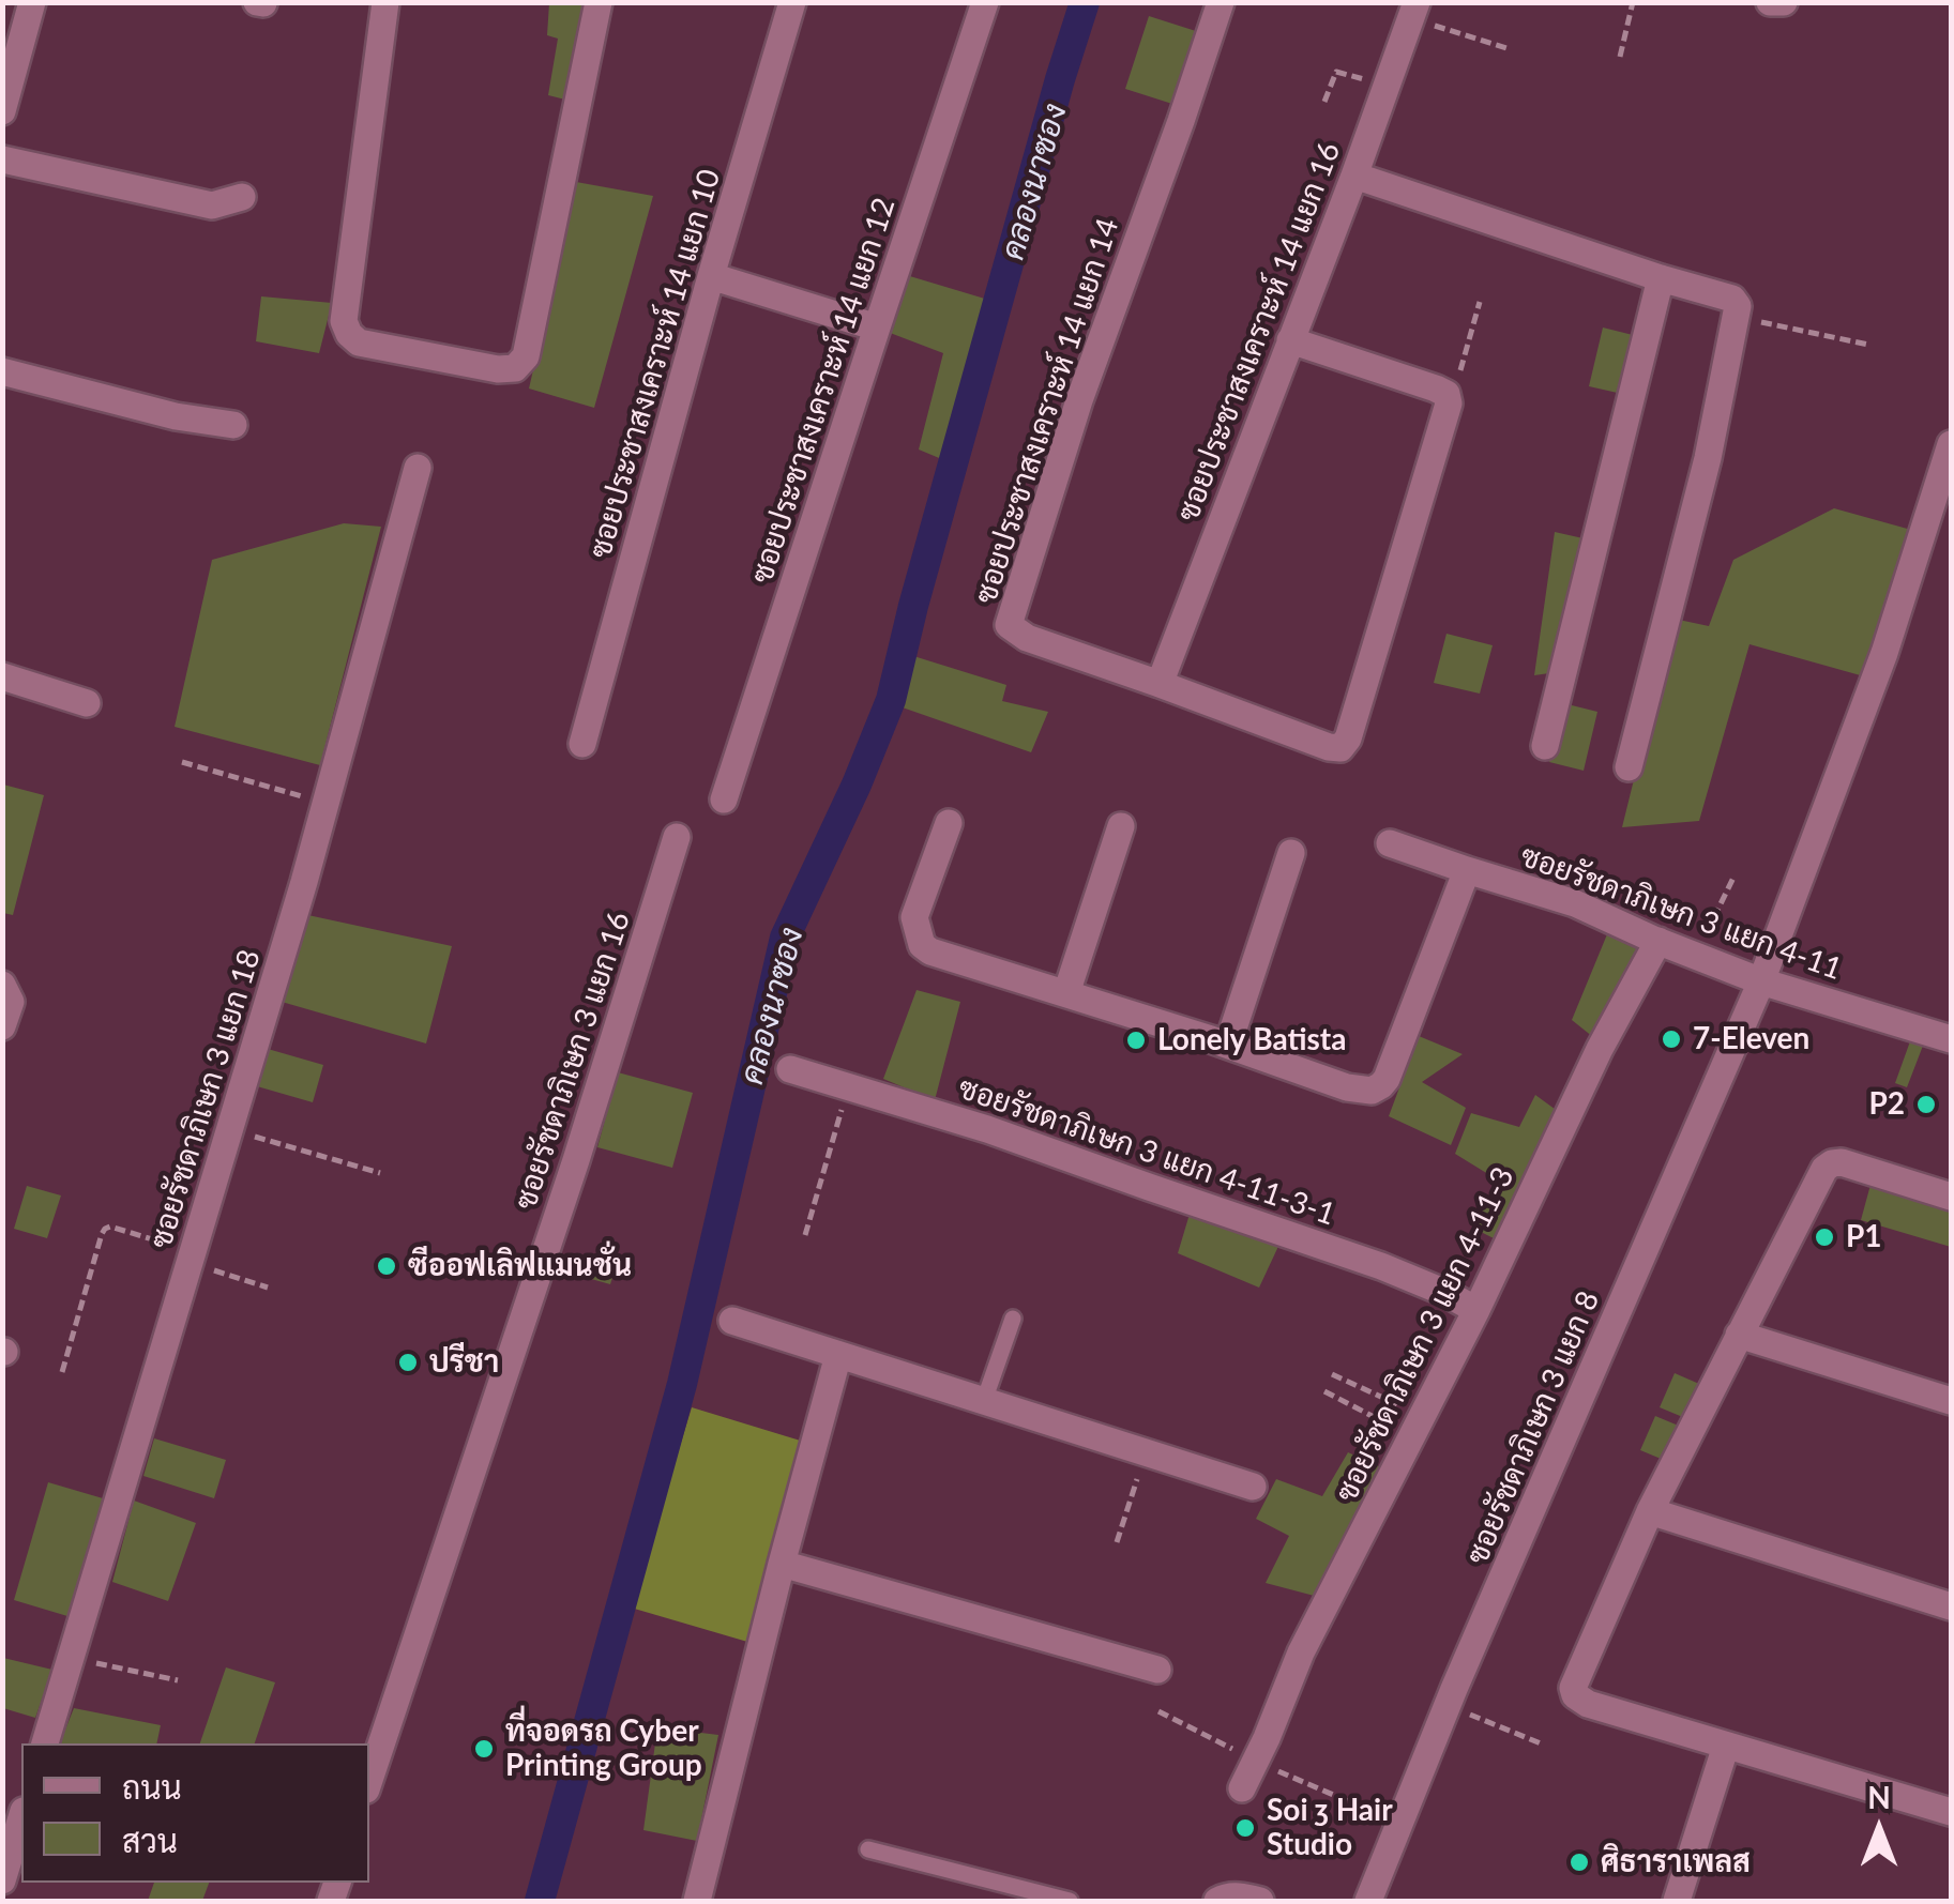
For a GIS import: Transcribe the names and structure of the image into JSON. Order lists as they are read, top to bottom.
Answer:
{
  "streets": {
    "street": [
      "ซอยประชาสงเคราะห์ 14 แยก 16",
      "ซอยประชาสงเคราะห์ 14 แยก 10",
      "ซอยประชาสงเคราะห์ 14 แยก 12",
      "ซอยประชาสงเคราะห์ 14 แยก 14",
      "ซอยรัชดาภิเษก 3 แยก 4-11",
      "ซอยรัชดาภิเษก 3 แยก 16",
      "ซอยรัชดาภิเษก 3 แยก 18",
      "ซอยรัชดาภิเษก 3 แยก 4-11-3-1",
      "ซอยรัชดาภิเษก 3 แยก 4-11-3",
      "ซอยรัชดาภิเษก 3 แยก 8"
    ]
  },
  "crossings": [
    ["ซอยประชาสงเคราะห์ 14 แยก 16", "ซอยประชาสงเคราะห์ 14 แยก 14"],
    ["ซอยรัชดาภิเษก 3 แยก 4-11", "ซอยรัชดาภิเษก 3 แยก 4-11-3"],
    ["ซอยรัชดาภิเษก 3 แยก 4-11", "ซอยรัชดาภิเษก 3 แยก 8"],
    ["ซอยรัชดาภิเษก 3 แยก 4-11-3-1", "ซอยรัชดาภิเษก 3 แยก 4-11-3"]
  ],
  "water": ["คลองนาซอง"],
  "places": [
    "7-Eleven",
    "Lonely Batista",
    "P2",
    "P1",
    "ซีออฟเลิฟแมนชั่น",
    "ปรีชา",
    "ที่จอดรถ Cyber Printing Group",
    "Soi ʒ Hair Studio",
    "ศิธาราเพลส"
  ],
  "legend": ["ถนน", "สวน"],
  "north": "top"
}
